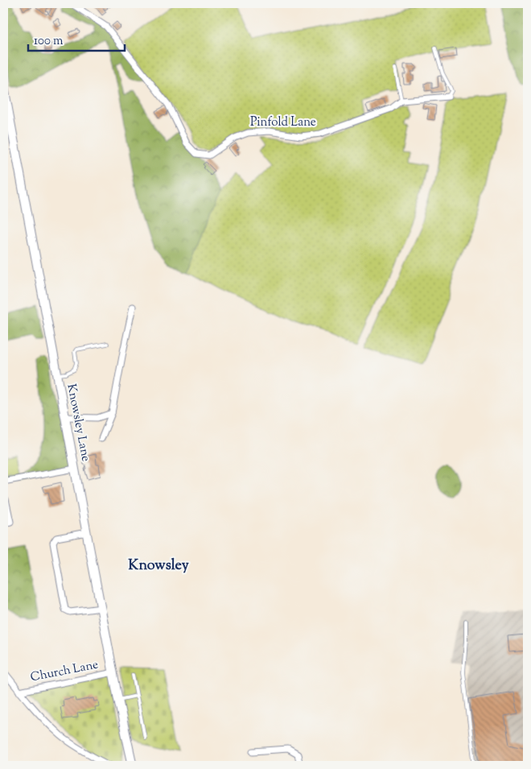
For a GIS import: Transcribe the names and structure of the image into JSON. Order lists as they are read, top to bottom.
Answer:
{
  "streets": {
    "main road": ["Knowsley Lane"],
    "street": ["Pinfold Lane", "Church Lane"]
  },
  "crossings": [
    ["Knowsley Lane", "Church Lane"]
  ],
  "districts": ["Knowsley"],
  "scale_bar": "100 m"
}
